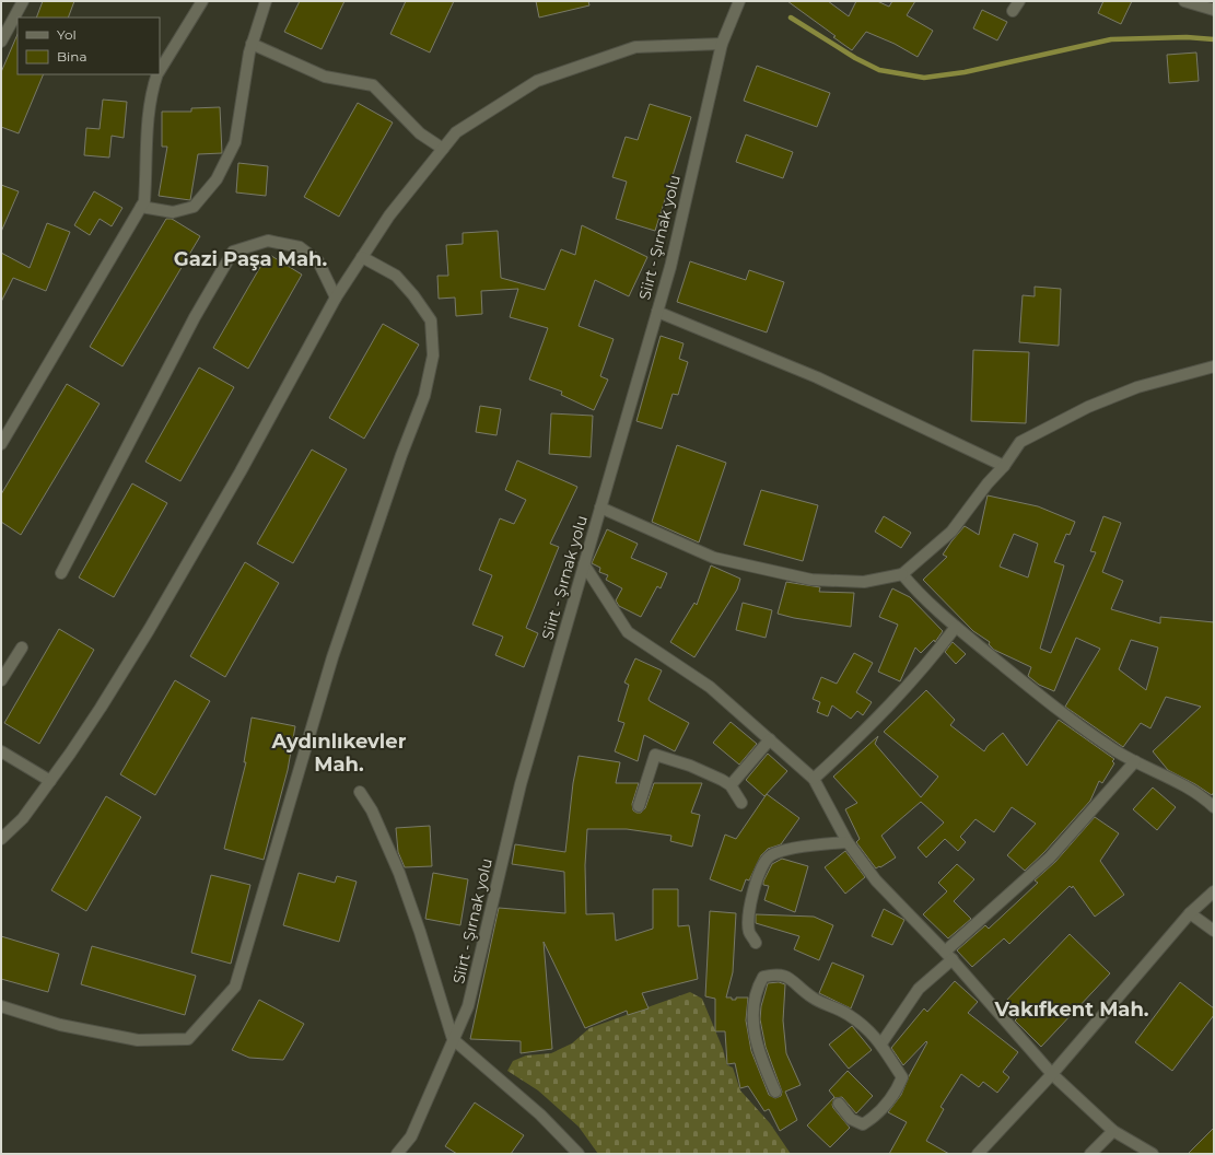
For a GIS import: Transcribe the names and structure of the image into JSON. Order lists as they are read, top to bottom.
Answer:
{
  "streets": {
    "street": ["Siirt - Şırnak yolu"]
  },
  "districts": ["Gazi Paşa Mah.", "Aydınlıkevler Mah.", "Vakıfkent Mah."],
  "legend": ["Yol", "Bina"]
}
